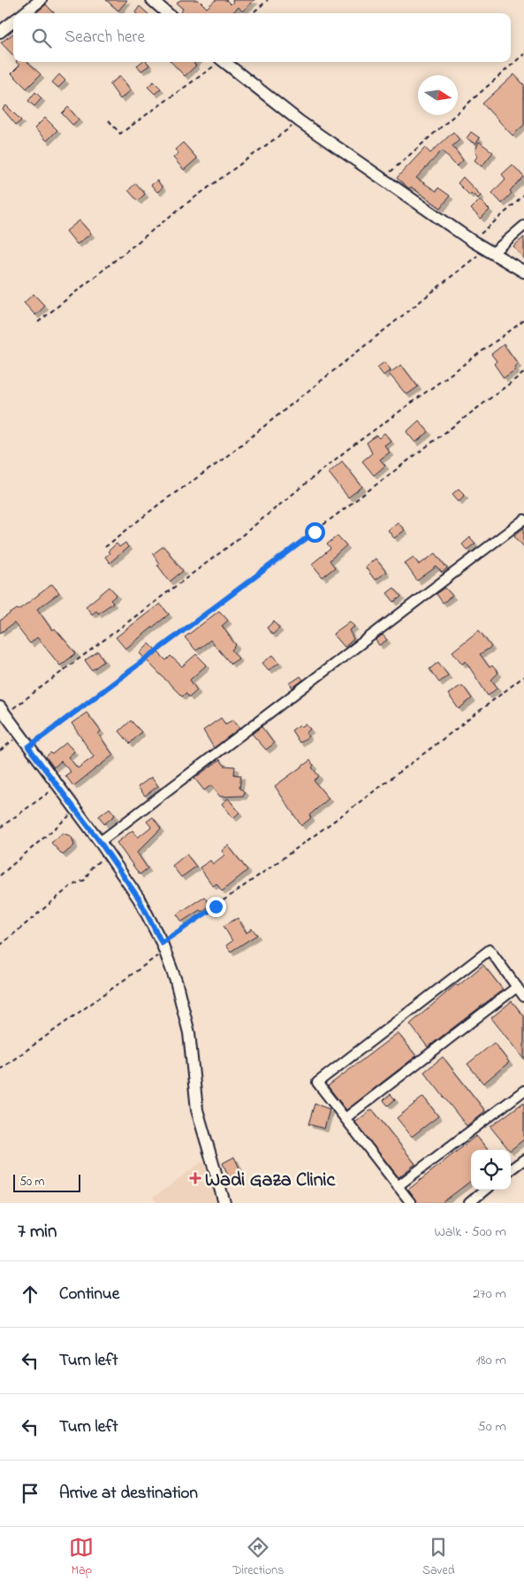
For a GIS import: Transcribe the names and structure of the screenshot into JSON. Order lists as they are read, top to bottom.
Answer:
{
  "places": {
    "health": ["Wadi Gaza Clinic"]
  },
  "scale_bar": "50 m",
  "north": "right",
  "page": {
    "search": "Search here",
    "scale": "50 m",
    "heading": ["7 min", "Walk · 500 m"],
    "list": [
      ["Continue", "270 m"],
      ["Turn left", "180 m"],
      ["Turn left", "50 m"],
      "Arrive at destination"
    ],
    "nav": ["Map", "Directions", "Saved"]
  }
}
